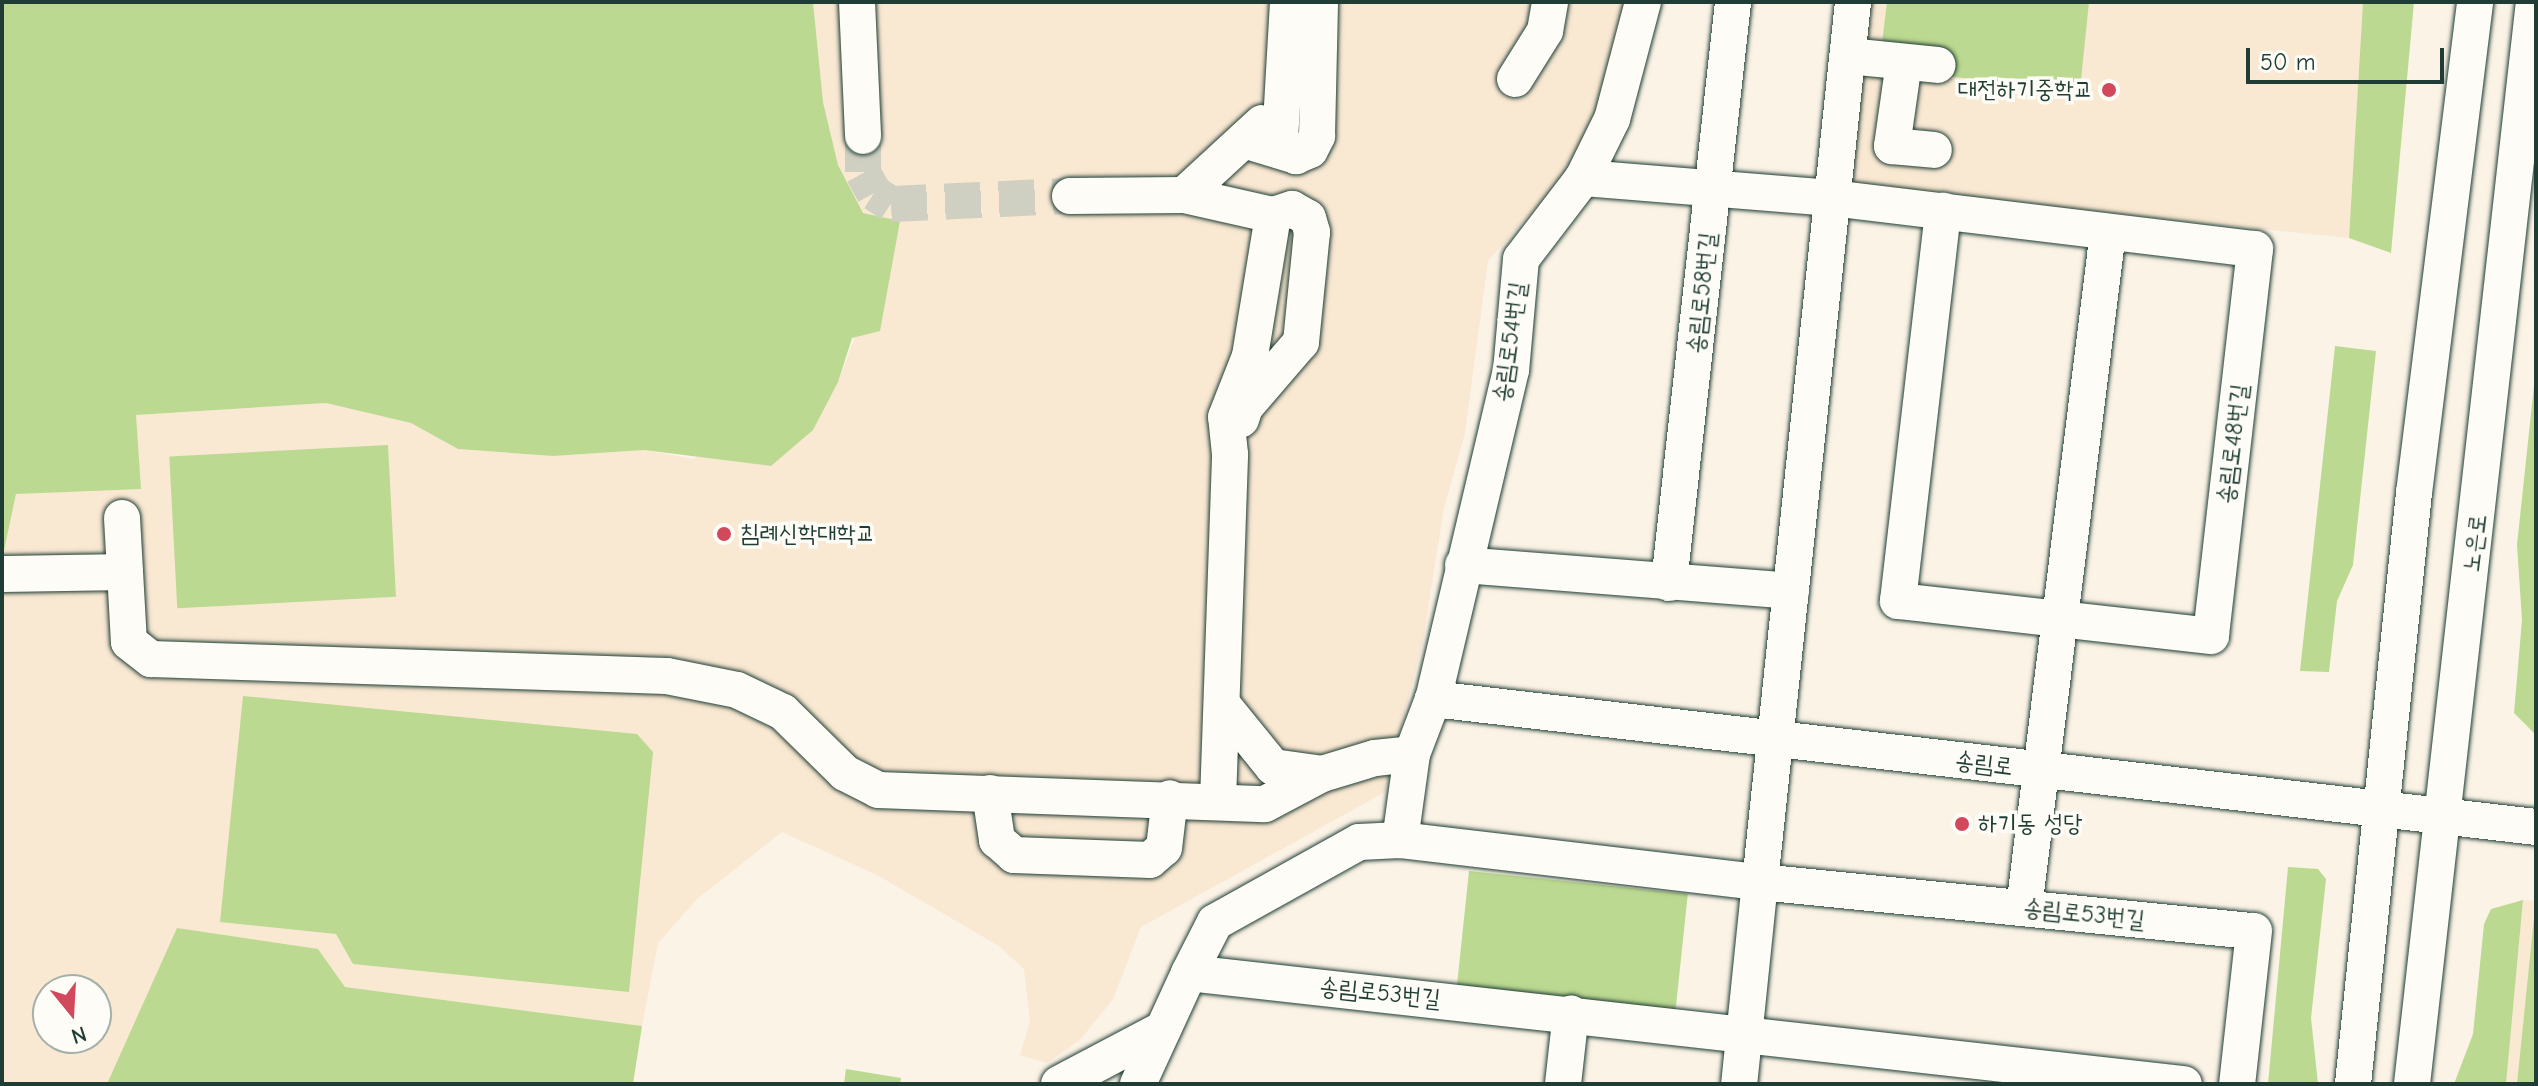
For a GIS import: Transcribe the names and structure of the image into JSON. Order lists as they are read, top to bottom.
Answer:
{
  "streets": {
    "street": [
      "송림로58번길",
      "송림로54번길",
      "송림로48번길",
      "노은로",
      "송림로",
      "송림로53번길"
    ]
  },
  "crossings": [
    ["송림로58번길", "송림로48번길"],
    ["송림로54번길", "송림로48번길"],
    ["송림로54번길", "송림로"],
    ["노은로", "송림로"]
  ],
  "places": ["대전하기중학교", "침례신학대학교", "하기동 성당"],
  "scale_bar": "50 m",
  "north": "bottom"
}
